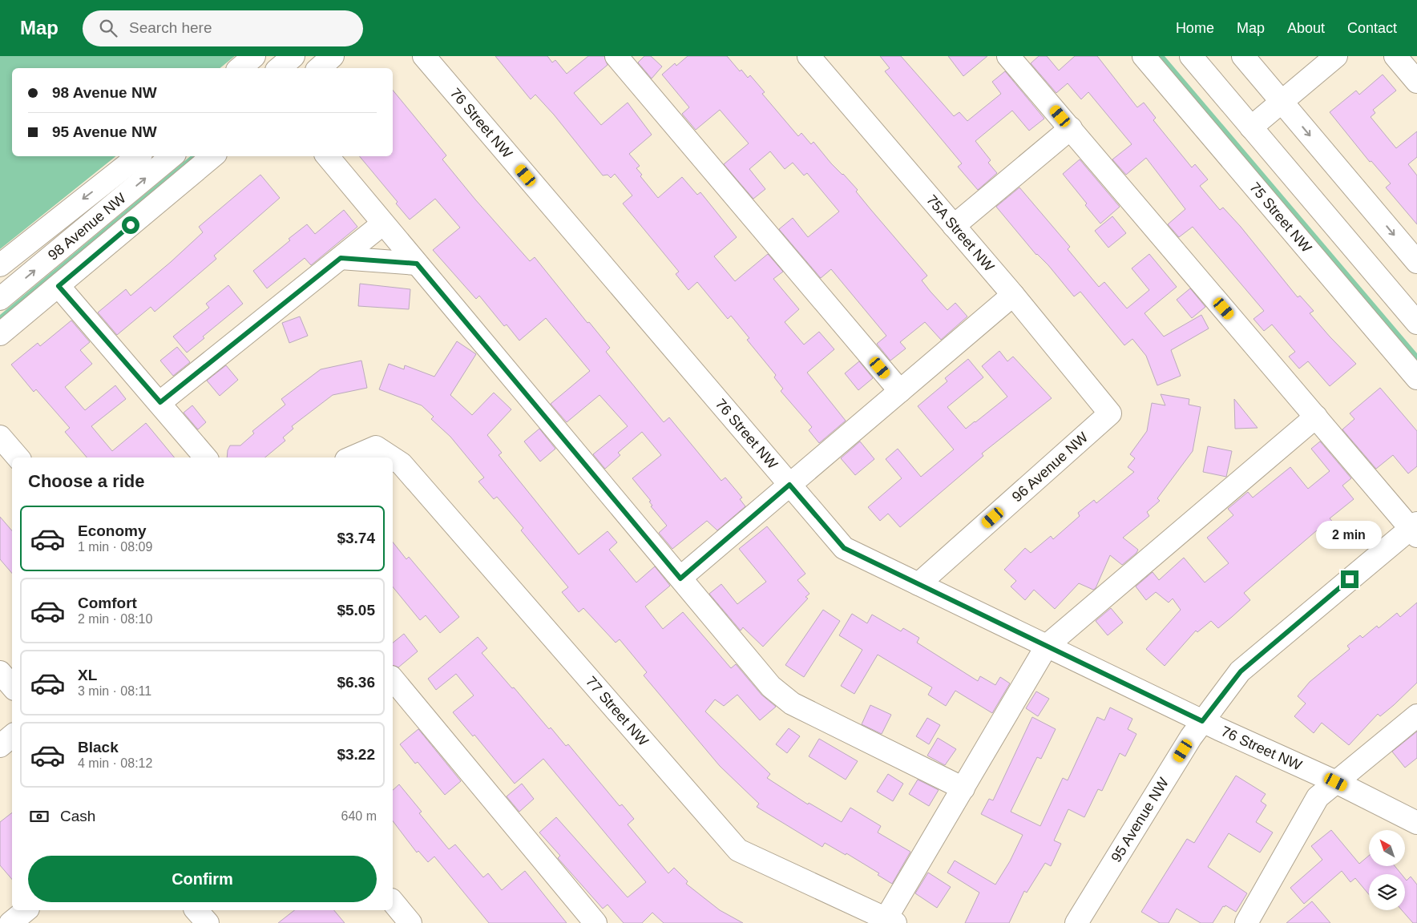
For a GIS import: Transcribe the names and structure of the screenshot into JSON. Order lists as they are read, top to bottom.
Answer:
{
  "streets": {
    "street": [
      "76 Street NW",
      "75 Street NW",
      "98 Avenue NW",
      "75A Street NW",
      "96 Avenue NW",
      "77 Street NW",
      "95 Avenue NW"
    ]
  },
  "crossings": [
    ["76 Street NW", "96 Avenue NW"],
    ["76 Street NW", "95 Avenue NW"],
    ["75A Street NW", "96 Avenue NW"]
  ],
  "north": "top left",
  "page": {
    "header": "Map",
    "search": "Search here",
    "nav": [
      "Home",
      "Map",
      "About",
      "Contact"
    ],
    "banner": ["98 Avenue NW", "95 Avenue NW"],
    "heading": "Choose a ride",
    "list": [
      {
        "name": "Economy",
        "note": "1 min · 08:09",
        "value": "$3.74"
      },
      {
        "name": "Comfort",
        "note": "2 min · 08:10",
        "value": "$5.05"
      },
      {
        "name": "XL",
        "note": "3 min · 08:11",
        "value": "$6.36"
      },
      {
        "name": "Black",
        "note": "4 min · 08:12",
        "value": "$3.22"
      }
    ],
    "bubble": "2 min",
    "pay": ["Cash", "640 m"],
    "buttons": "Confirm"
  }
}
